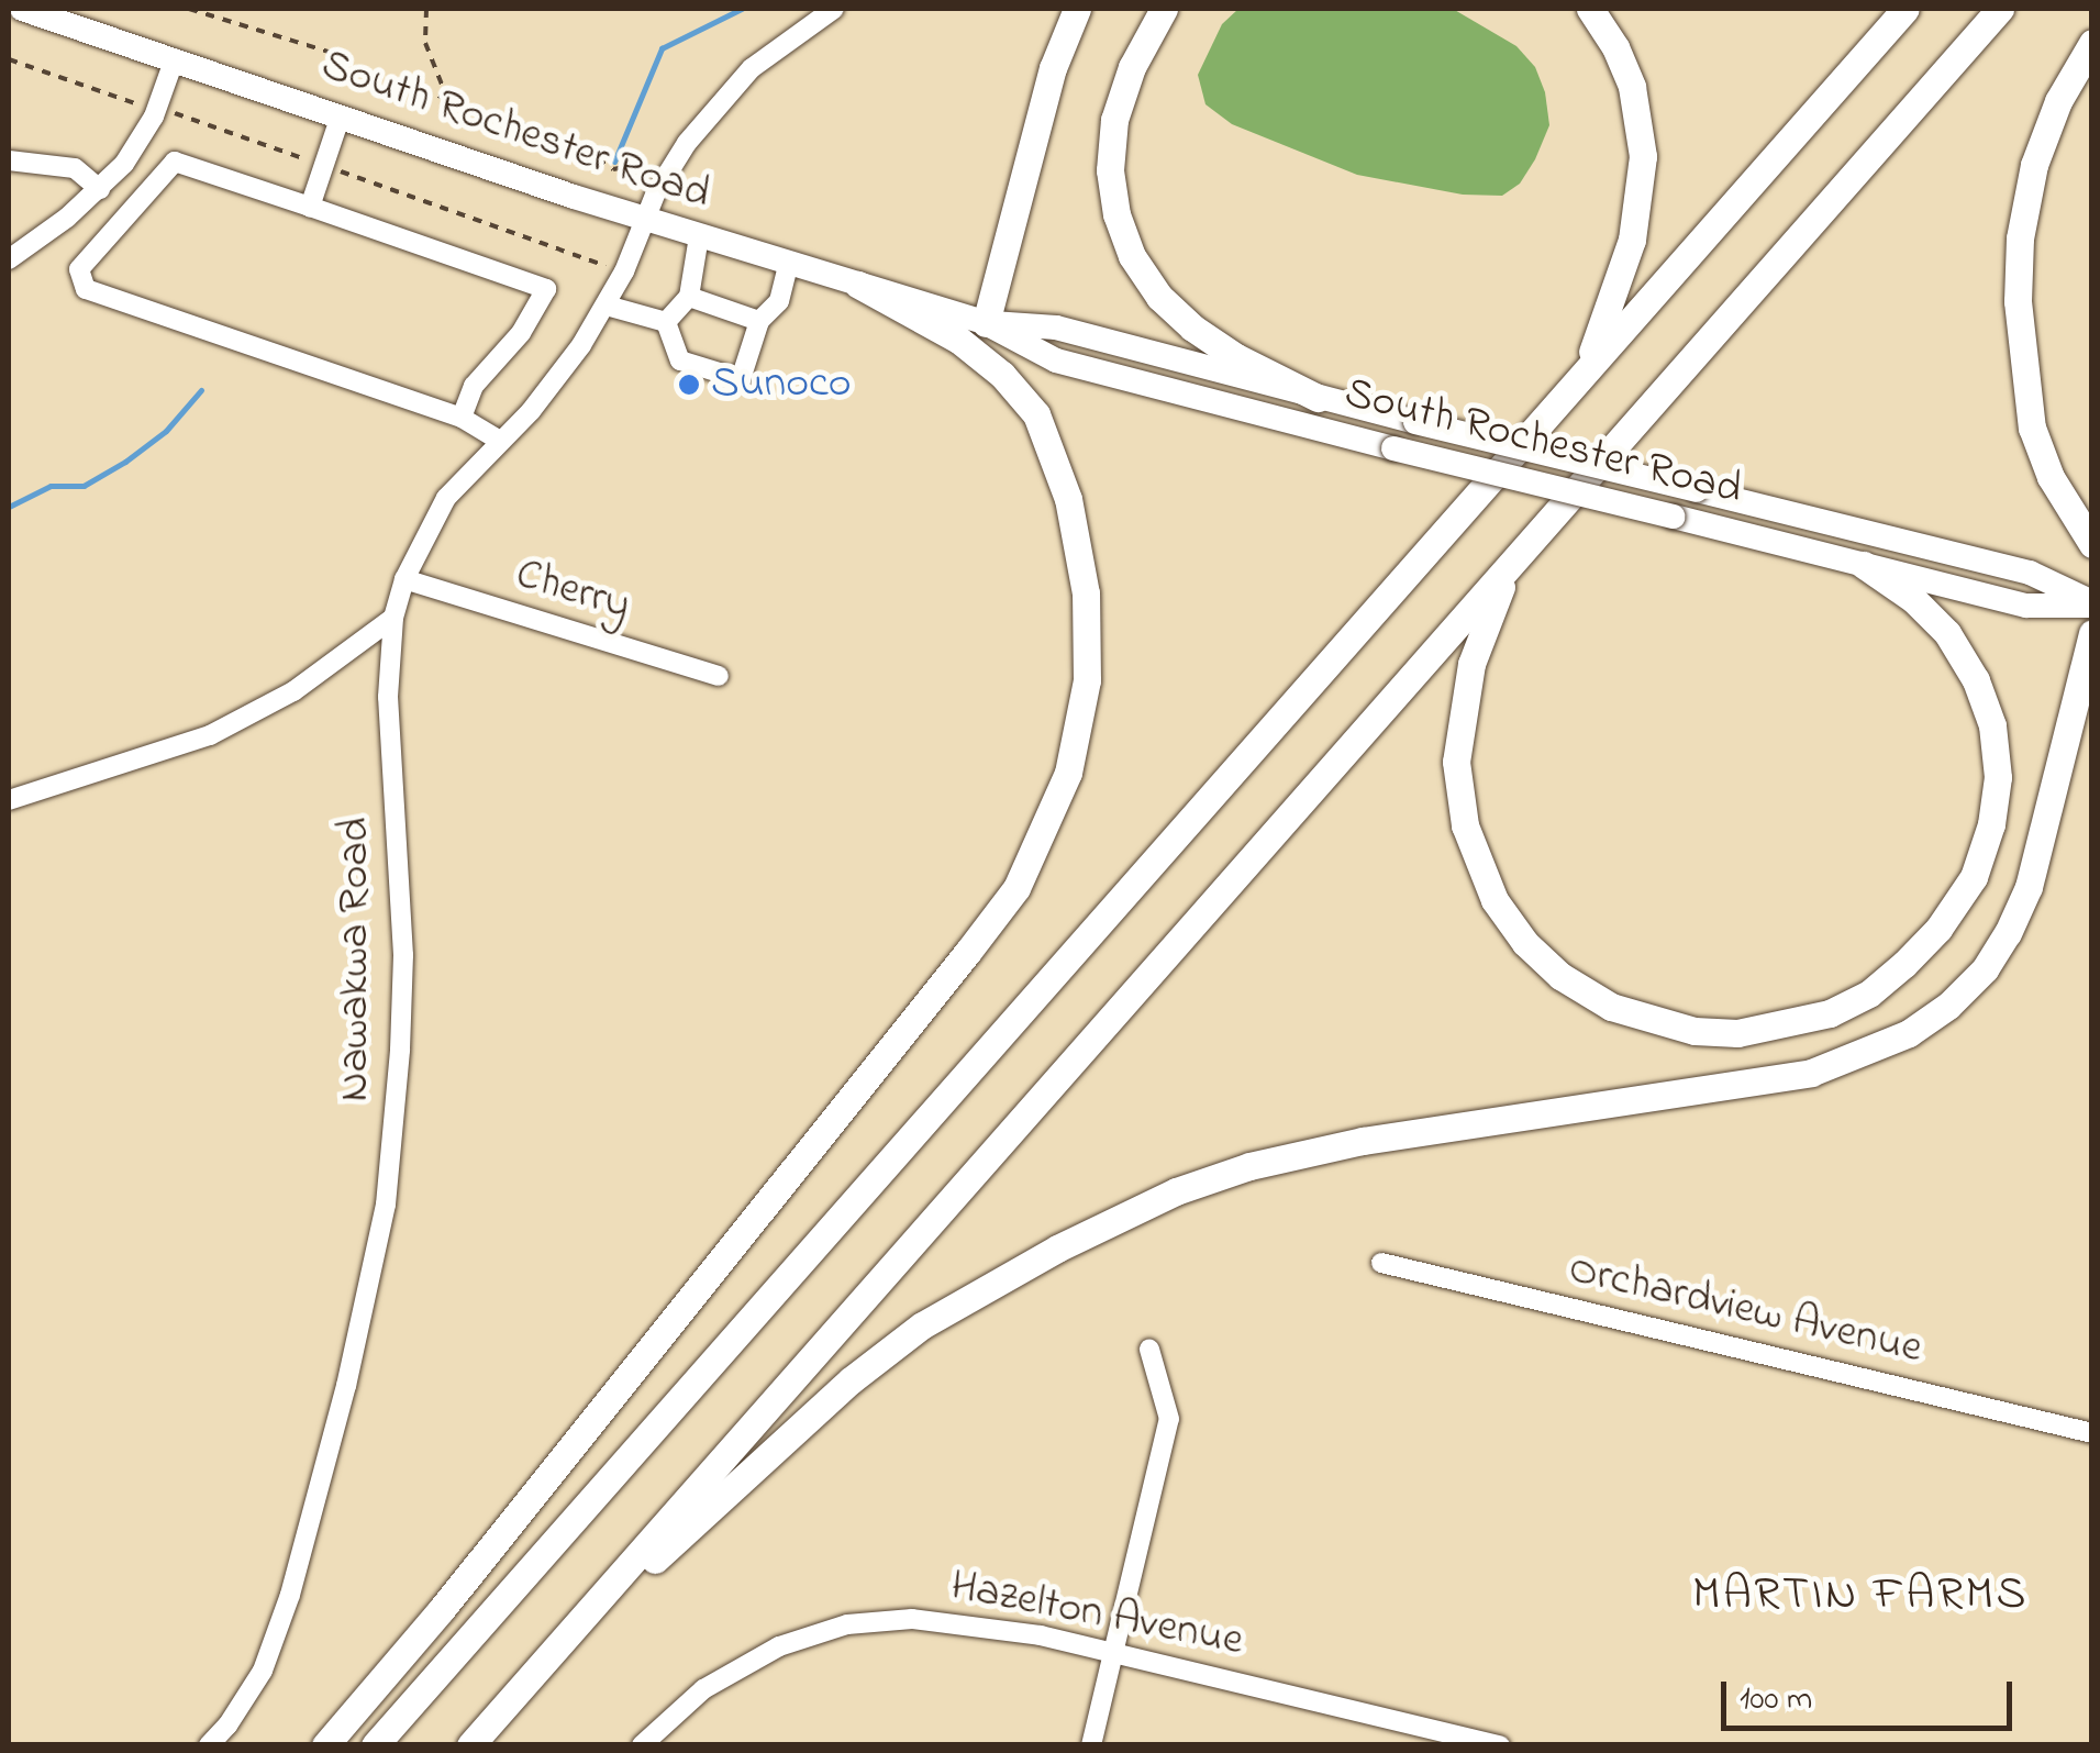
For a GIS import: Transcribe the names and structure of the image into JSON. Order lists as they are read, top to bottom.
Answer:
{
  "streets": {
    "main road": ["South Rochester Road"],
    "street": [
      "Cherry",
      "Nawakwa Road",
      "Orchardview Avenue",
      "Hazelton Avenue"
    ]
  },
  "crossings": [
    ["South Rochester Road", "Nawakwa Road"],
    ["Cherry", "Nawakwa Road"]
  ],
  "districts": ["MARTIN FARMS"],
  "places": ["Sunoco"],
  "scale_bar": "100 m"
}
